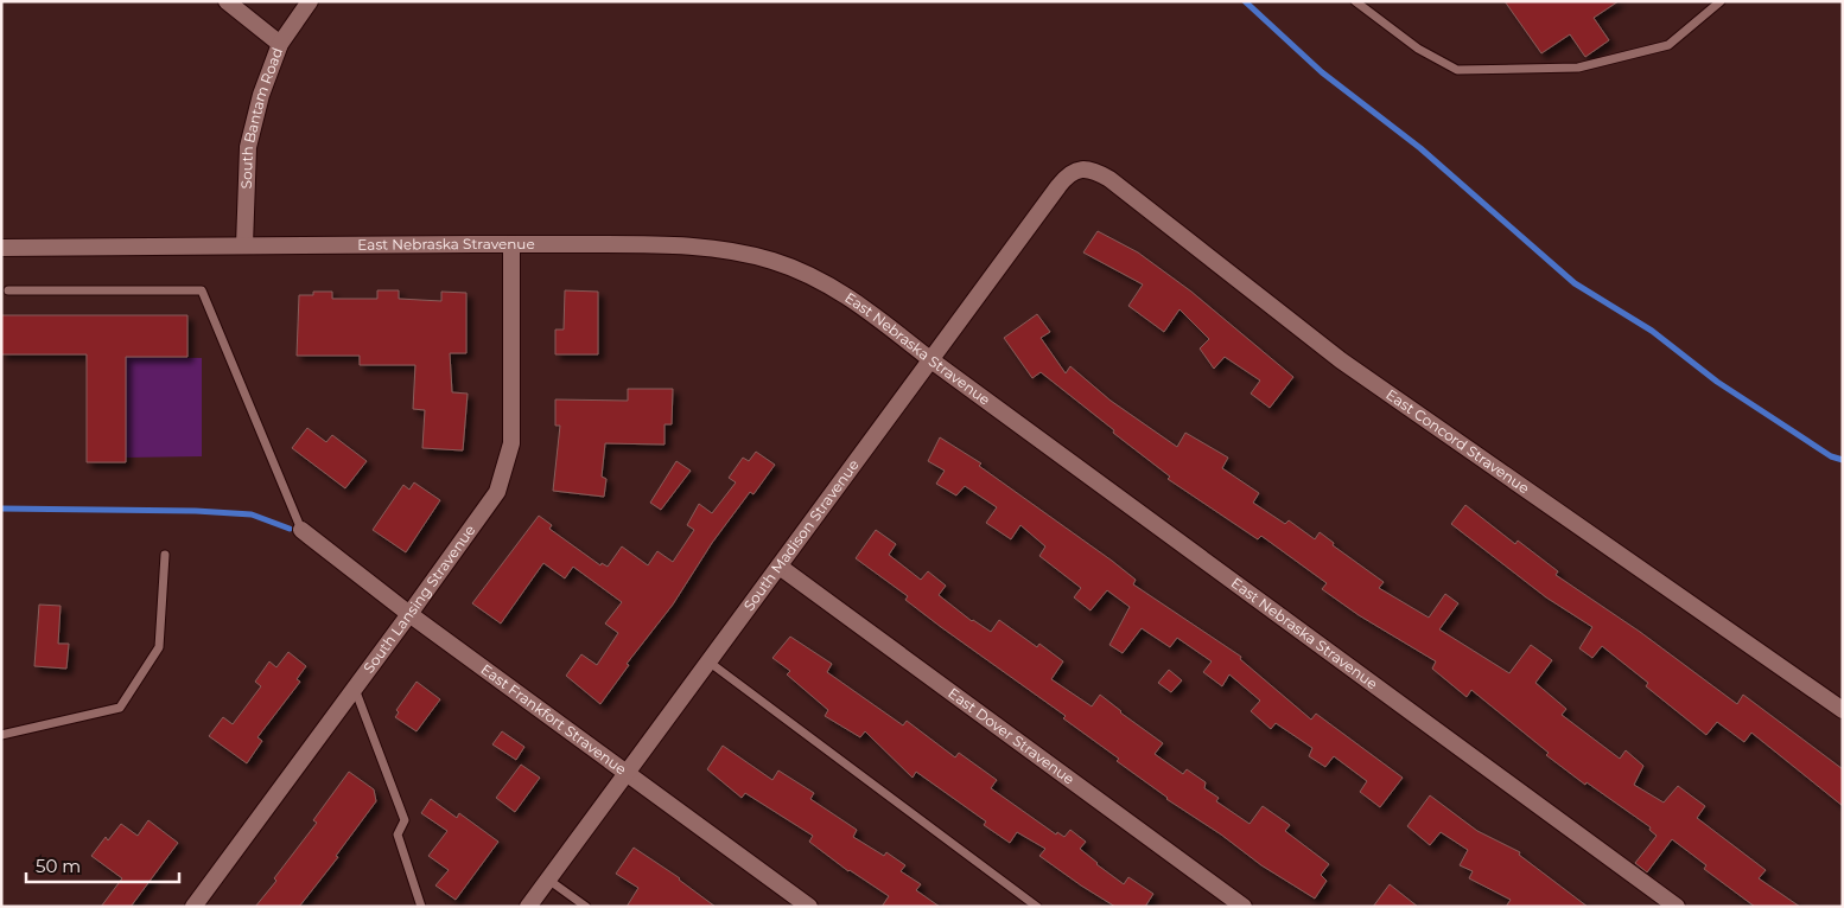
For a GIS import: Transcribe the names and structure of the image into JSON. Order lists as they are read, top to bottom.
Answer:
{
  "streets": {
    "street": [
      "South Bantam Road",
      "East Nebraska Stravenue",
      "East Concord Stravenue",
      "South Madison Stravenue",
      "South Lansing Stravenue",
      "East Frankfort Stravenue",
      "East Dover Stravenue"
    ]
  },
  "crossings": [
    ["South Bantam Road", "East Nebraska Stravenue"],
    ["East Nebraska Stravenue", "South Madison Stravenue"],
    ["East Nebraska Stravenue", "South Lansing Stravenue"],
    ["East Concord Stravenue", "South Madison Stravenue"],
    ["South Madison Stravenue", "East Frankfort Stravenue"],
    ["South Madison Stravenue", "East Dover Stravenue"],
    ["South Lansing Stravenue", "East Frankfort Stravenue"]
  ],
  "scale_bar": "50 m"
}
